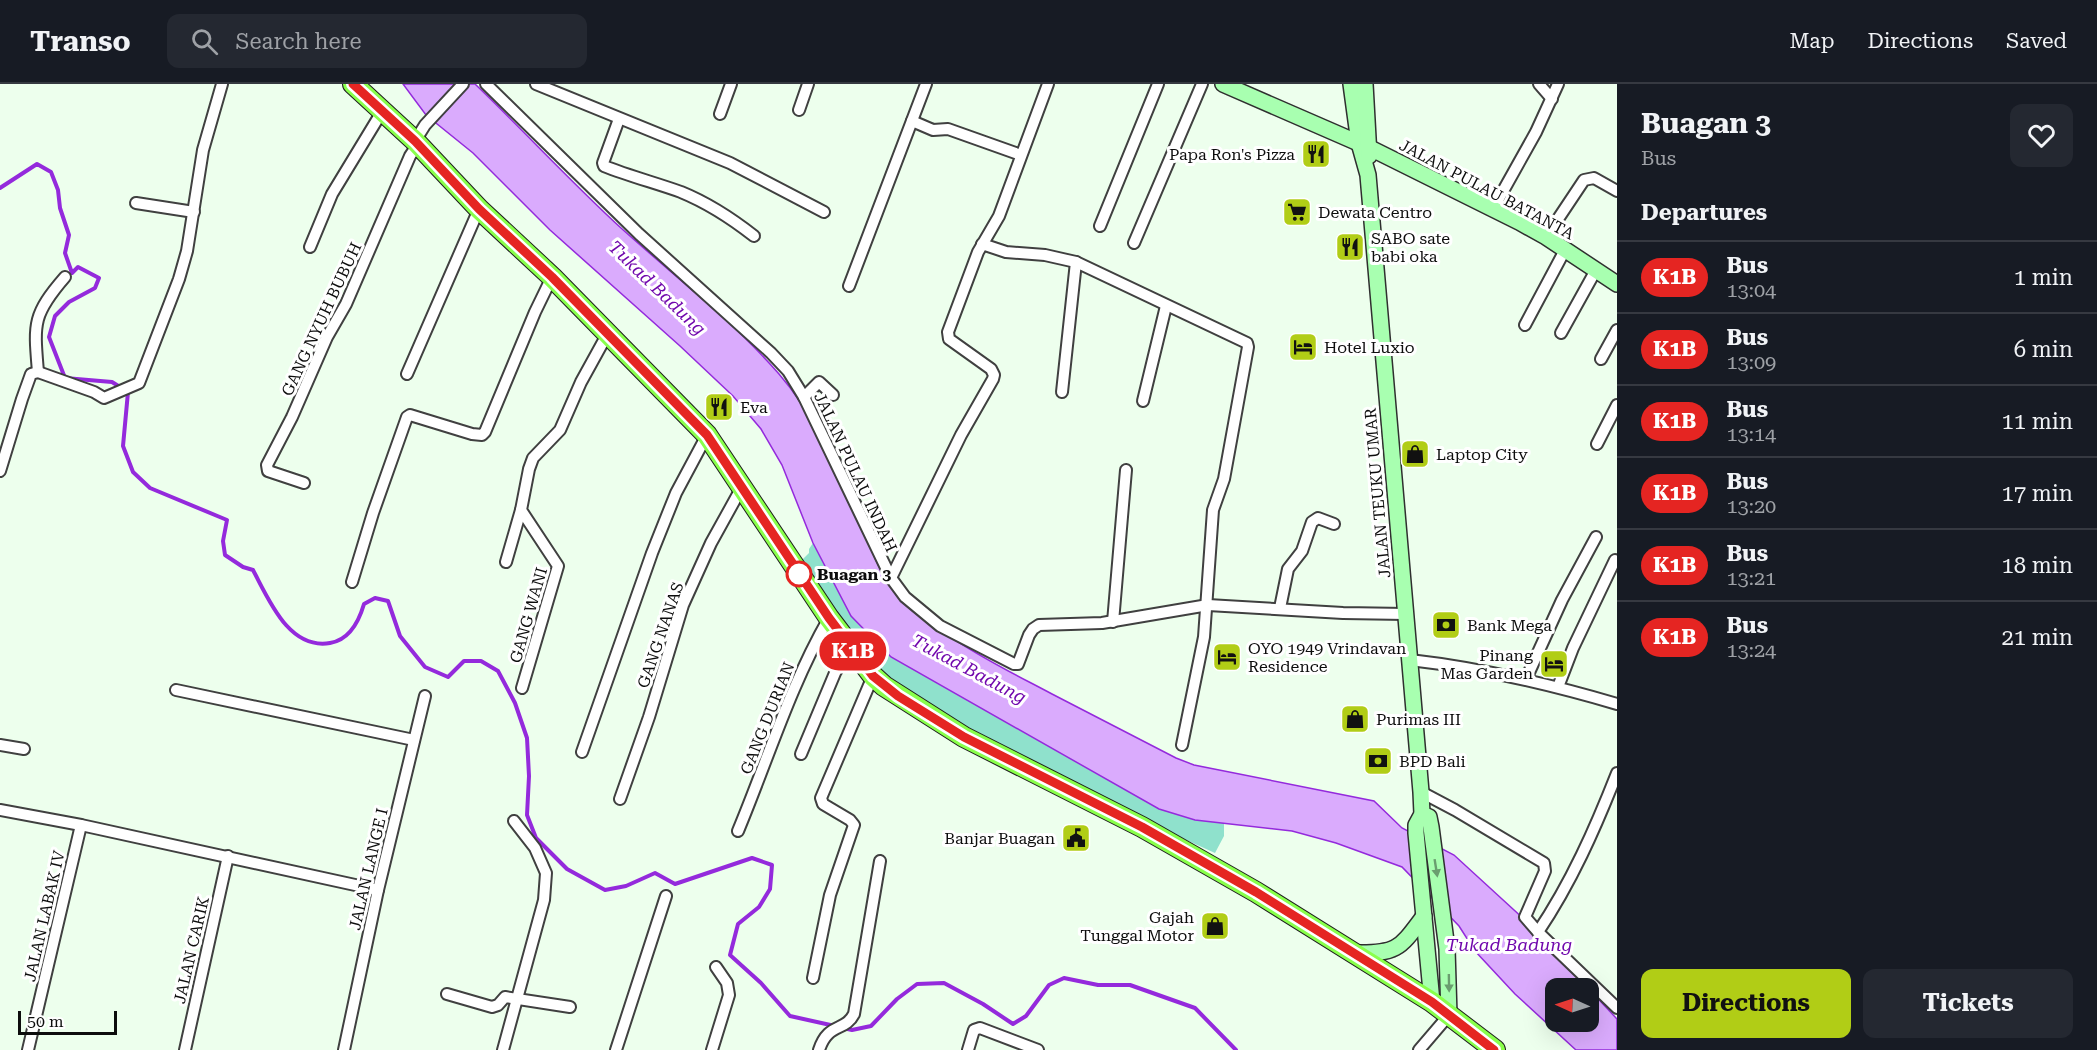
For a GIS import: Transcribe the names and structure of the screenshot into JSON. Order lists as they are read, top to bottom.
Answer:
{
  "streets": {
    "main road": ["JALAN PULAU BATANTA", "JALAN TEUKU UMAR"],
    "street": [
      "GANG NYUH BUBUH",
      "JALAN PULAU INDAH",
      "GANG WANI",
      "GANG NANAS",
      "GANG DURIAN",
      "JALAN LANGE I",
      "JALAN LABAK IV",
      "JALAN CARIK"
    ]
  },
  "crossings": [
    ["JALAN PULAU BATANTA", "JALAN TEUKU UMAR"],
    ["JALAN PULAU INDAH", "JALAN TEUKU UMAR"]
  ],
  "water": ["Tukad Badung"],
  "places": {
    "restaurant": ["Papa Ron's Pizza", "SABO sate babi oka", "Eva"],
    "supermarket": ["Dewata Centro"],
    "hotel": ["Hotel Luxio", "OYO 1949 Vrindavan Residence", "Pinang Mas Garden"],
    "shop": ["Laptop City", "Purimas III", "Gajah Tunggal Motor"],
    "other": ["Buagan 3"],
    "bank": ["Bank Mega", "BPD Bali"],
    "public building": ["Banjar Buagan"]
  },
  "lines": ["bus line K1B"],
  "scale_bar": "50 m",
  "north": "left",
  "page": {
    "header": "Transo",
    "search": "Search here",
    "nav": ["Map", "Directions", "Saved"],
    "on_map": "K1B",
    "heading": [
      ["Buagan 3", "Bus"],
      "Departures"
    ],
    "list": [
      {
        "mark": "K1B",
        "name": "Bus",
        "note": "13:04",
        "value": "1 min"
      },
      {
        "mark": "K1B",
        "name": "Bus",
        "note": "13:09",
        "value": "6 min"
      },
      {
        "mark": "K1B",
        "name": "Bus",
        "note": "13:14",
        "value": "11 min"
      },
      {
        "mark": "K1B",
        "name": "Bus",
        "note": "13:20",
        "value": "17 min"
      },
      {
        "mark": "K1B",
        "name": "Bus",
        "note": "13:21",
        "value": "18 min"
      },
      {
        "mark": "K1B",
        "name": "Bus",
        "note": "13:24",
        "value": "21 min"
      }
    ],
    "buttons": ["Directions", "Tickets"],
    "scale": "50 m"
  }
}
